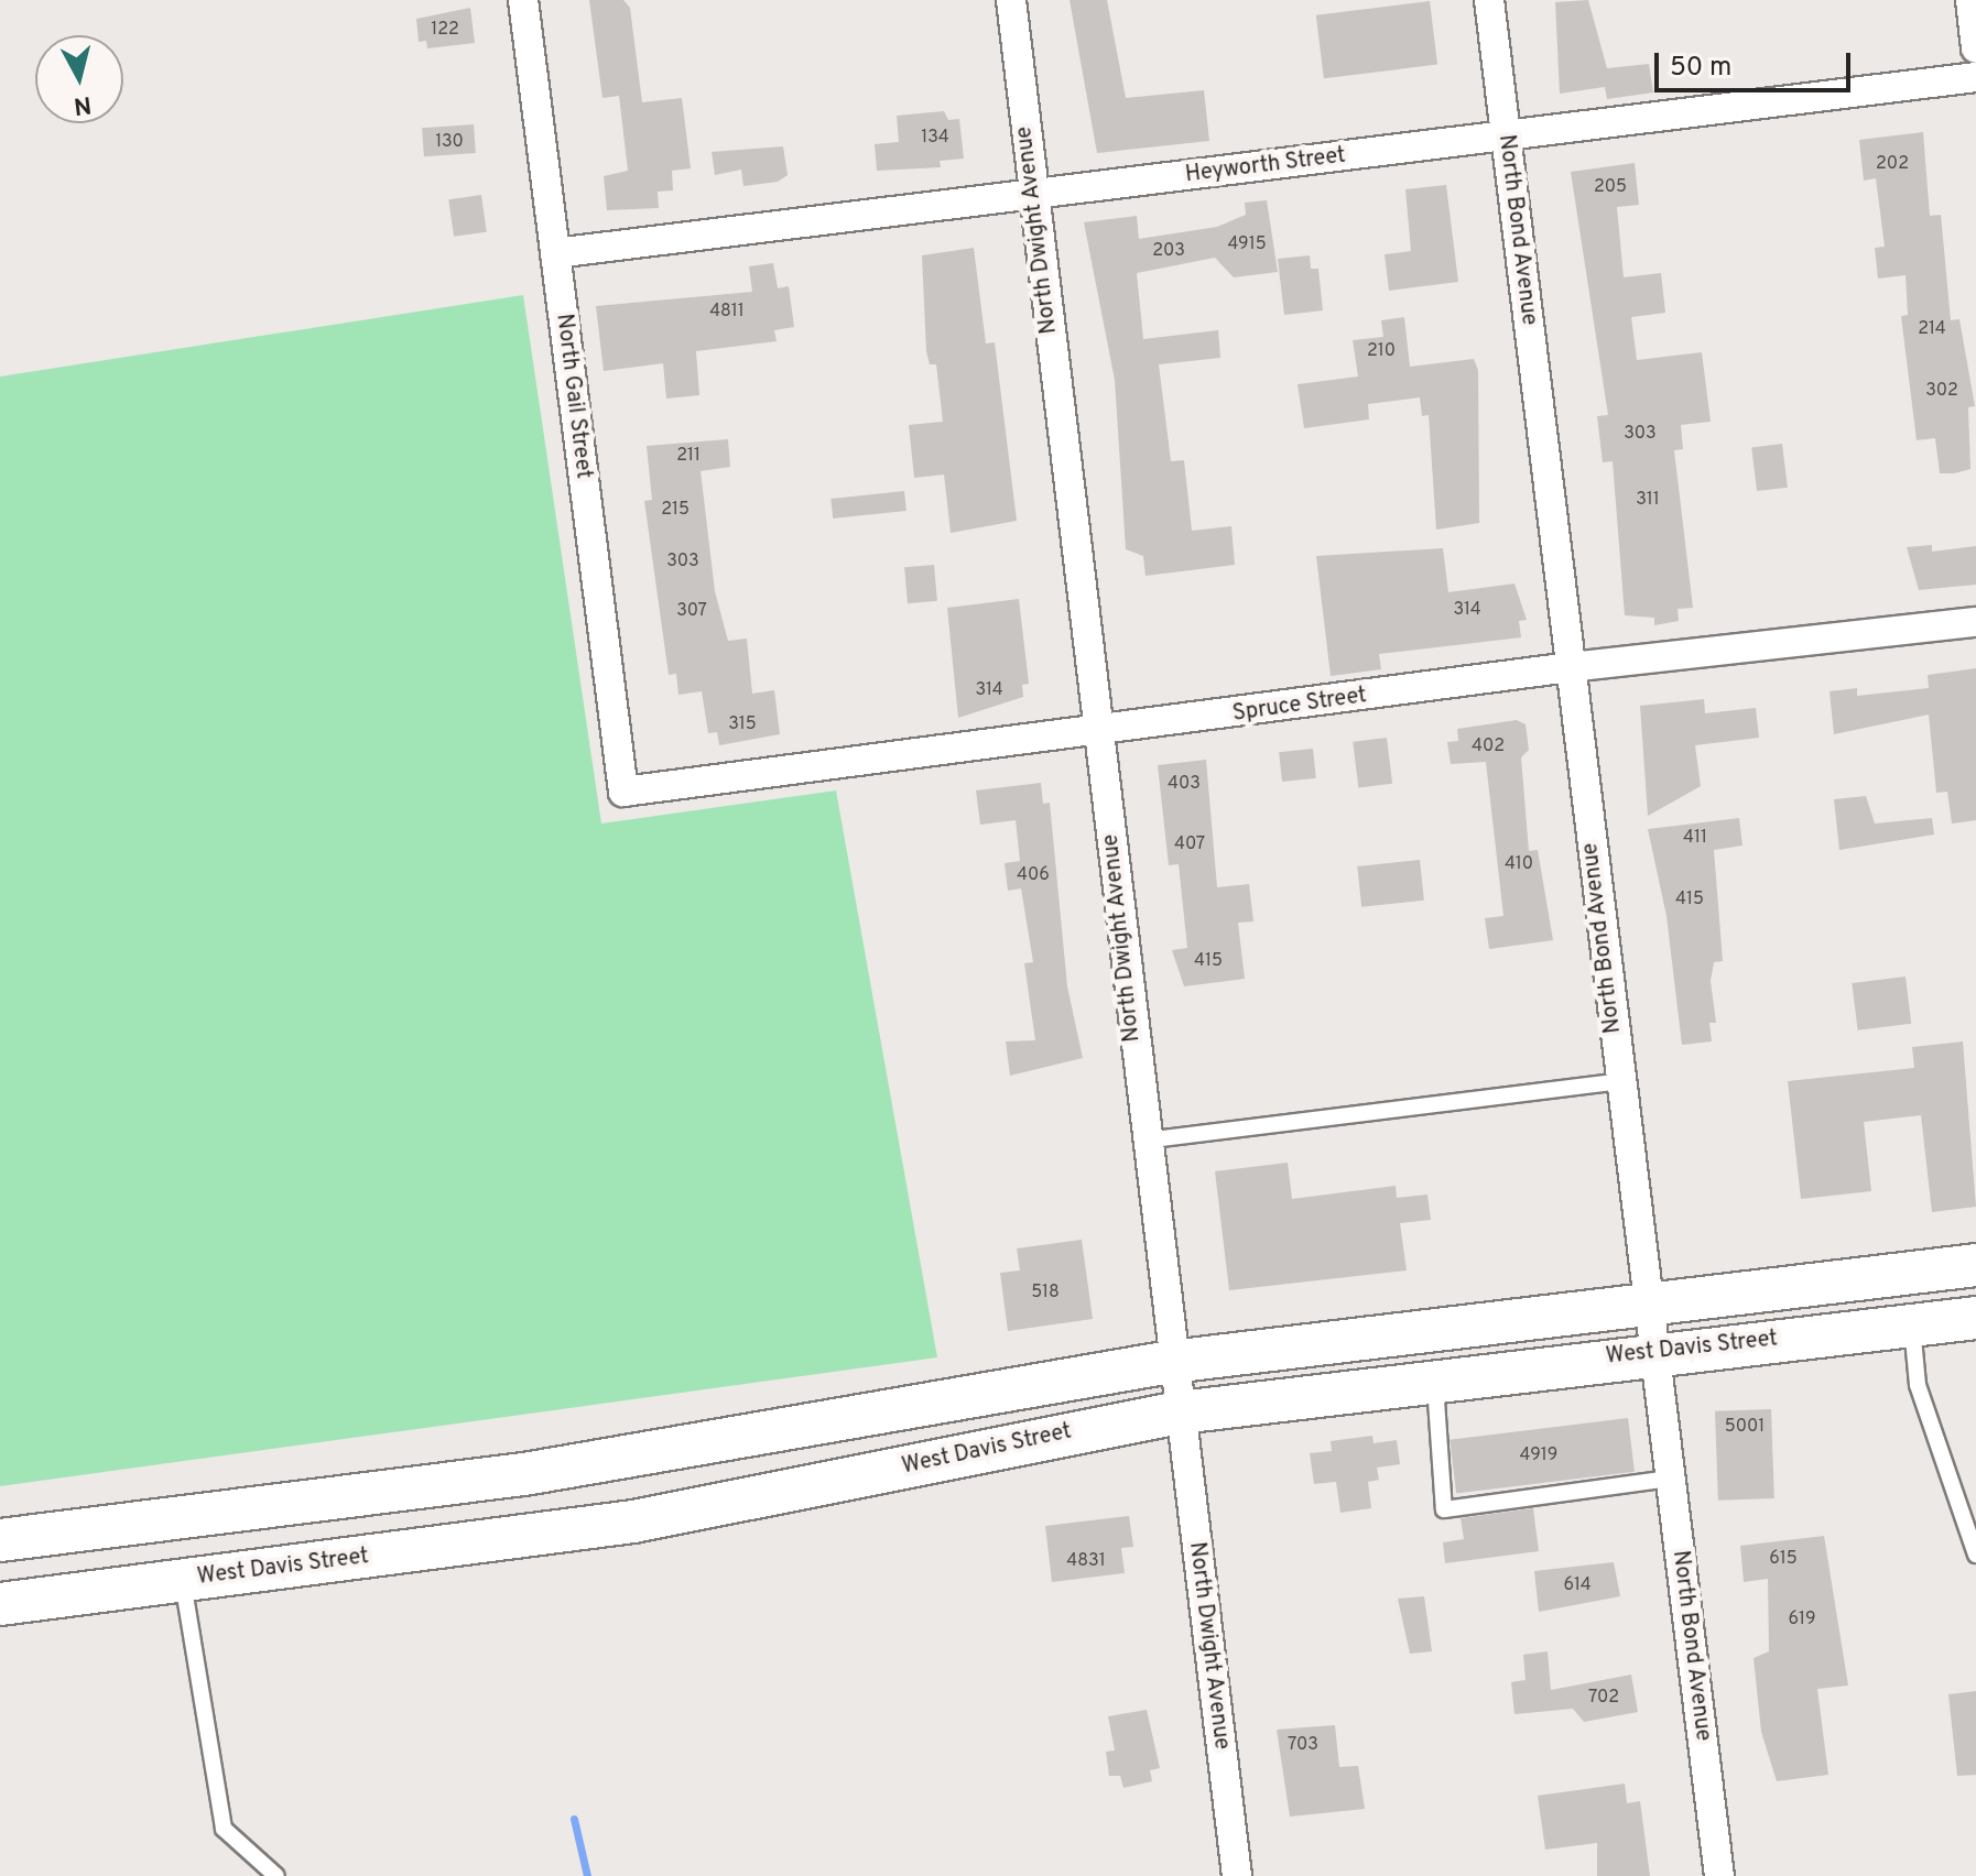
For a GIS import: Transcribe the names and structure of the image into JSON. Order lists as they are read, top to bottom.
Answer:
{
  "streets": {
    "main road": ["West Davis Street"],
    "street": [
      "Heyworth Street",
      "North Dwight Avenue",
      "North Bond Avenue",
      "North Gail Street",
      "Spruce Street"
    ]
  },
  "crossings": [
    ["Heyworth Street", "North Dwight Avenue"],
    ["Heyworth Street", "North Bond Avenue"],
    ["Heyworth Street", "North Gail Street"],
    ["North Dwight Avenue", "Spruce Street"],
    ["North Dwight Avenue", "West Davis Street"],
    ["North Bond Avenue", "Spruce Street"],
    ["North Bond Avenue", "West Davis Street"],
    ["North Gail Street", "Spruce Street"]
  ],
  "house_numbers": [
    "122",
    "134",
    "130",
    "202",
    "205",
    "4915",
    "203",
    "4811",
    "214",
    "210",
    "302",
    "303",
    "211",
    "311",
    "215",
    "303",
    "314",
    "307",
    "314",
    "315",
    "402",
    "403",
    "411",
    "407",
    "410",
    "406",
    "415",
    "415",
    "518",
    "5001",
    "4919",
    "615",
    "4831",
    "614",
    "619",
    "702",
    "703"
  ],
  "scale_bar": "50 m",
  "north": "bottom"
}
